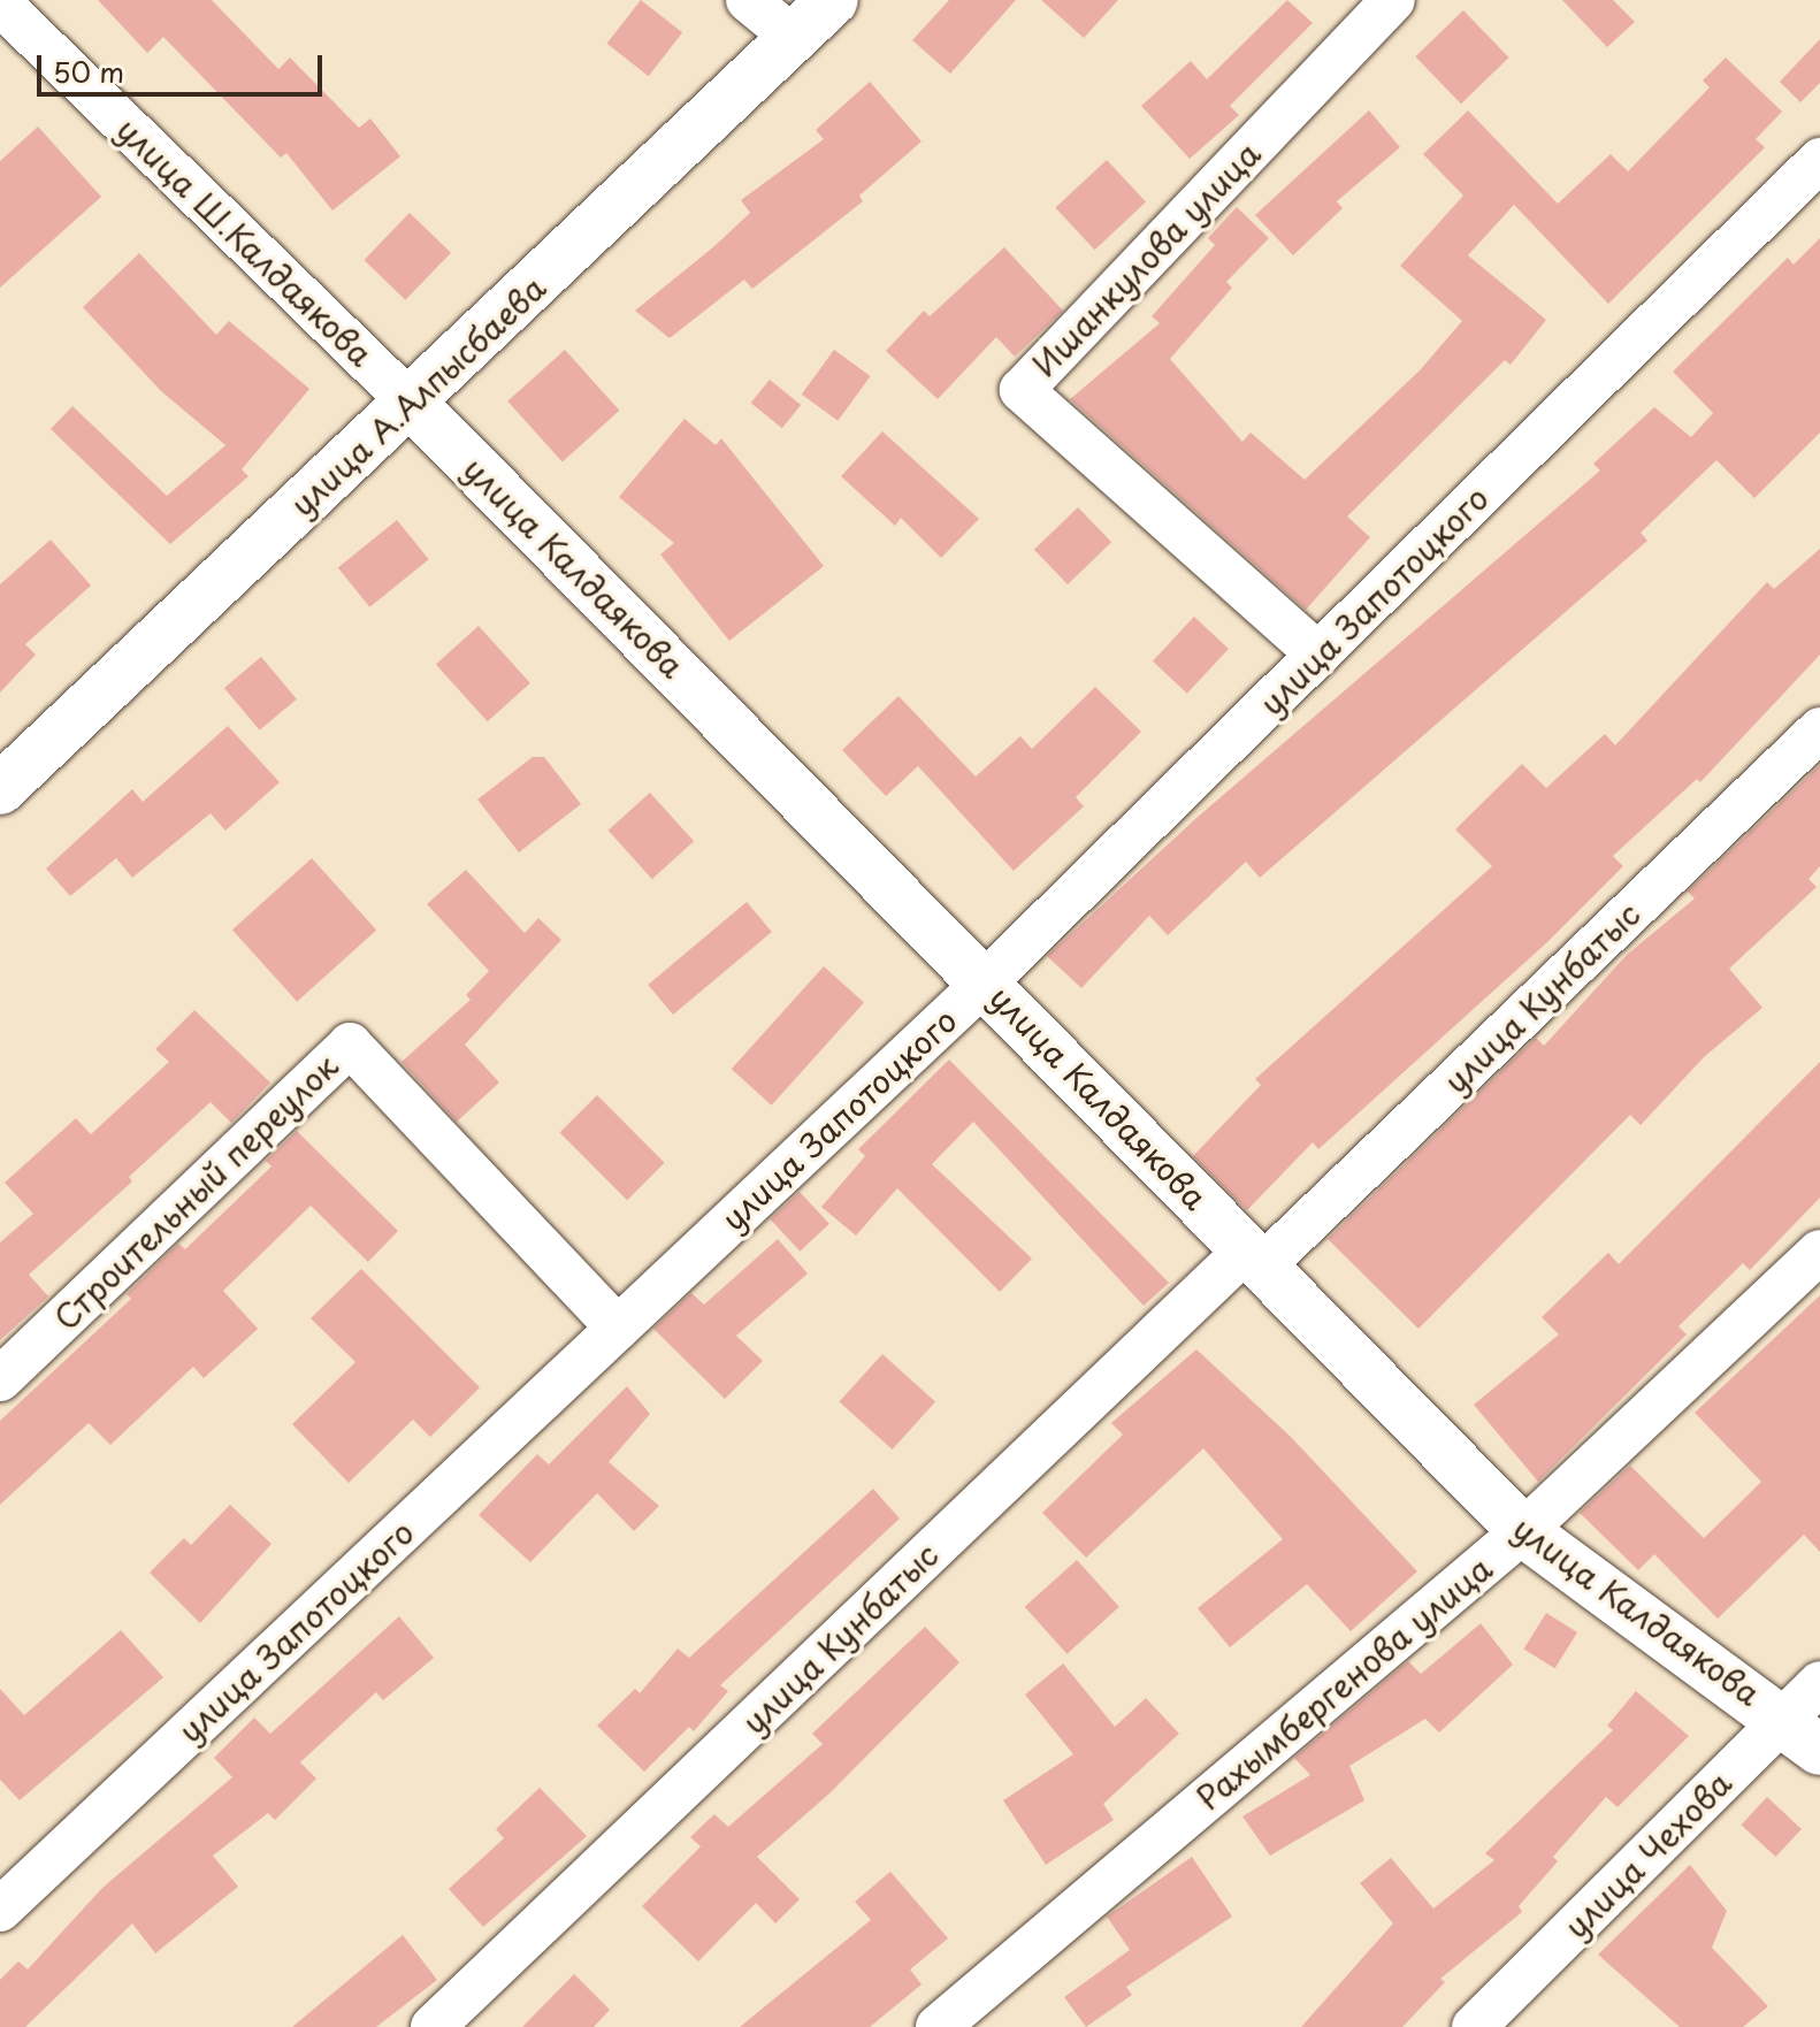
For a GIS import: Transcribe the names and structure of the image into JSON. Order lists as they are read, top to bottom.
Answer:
{
  "streets": {
    "street": [
      "улица Ш.Калдаякова",
      "Ишанкулова улица",
      "улица А.Алпысбаева",
      "улица Калдаякова",
      "улица Запотоцкого",
      "улица Кунбатыс",
      "Строительный переулок",
      "Рахымбергенова улица",
      "улица Чехова"
    ]
  },
  "crossings": [
    ["улица Ш.Калдаякова", "улица А.Алпысбаева"],
    ["улица Ш.Калдаякова", "улица Калдаякова"],
    ["Ишанкулова улица", "улица Запотоцкого"],
    ["улица А.Алпысбаева", "улица Калдаякова"],
    ["улица Калдаякова", "улица Запотоцкого"],
    ["улица Калдаякова", "улица Кунбатыс"],
    ["улица Калдаякова", "Рахымбергенова улица"],
    ["улица Калдаякова", "улица Чехова"],
    ["улица Запотоцкого", "Строительный переулок"]
  ],
  "scale_bar": "50 m"
}
